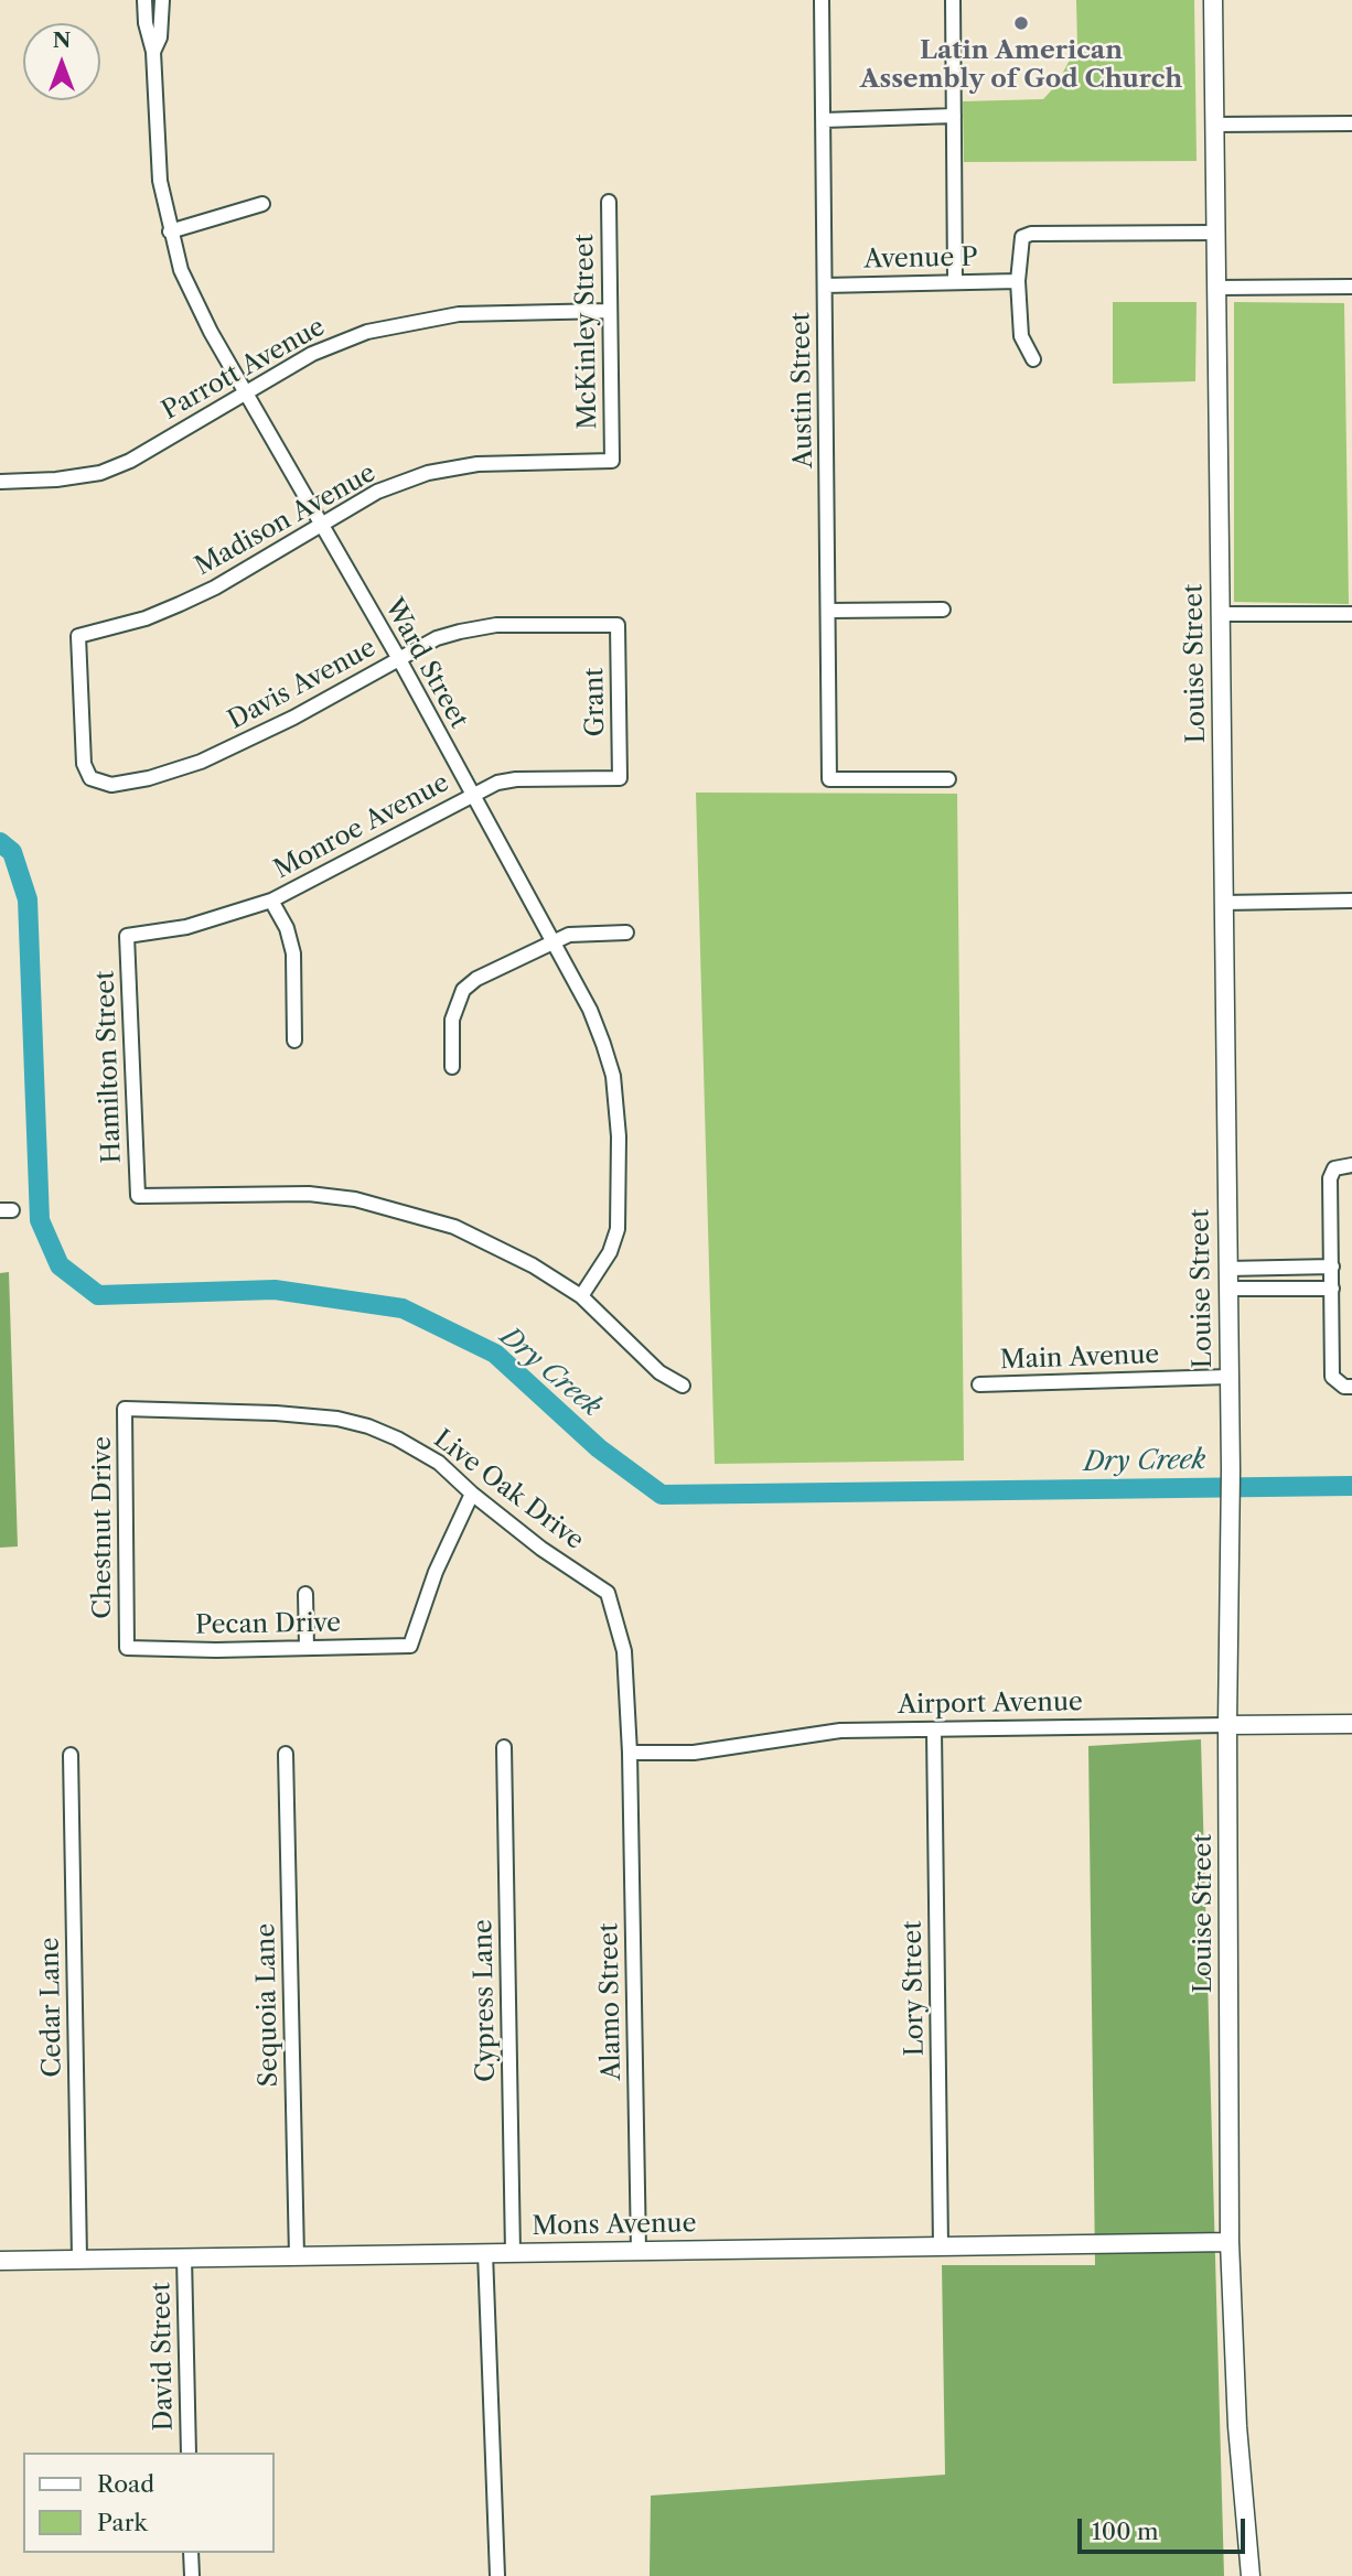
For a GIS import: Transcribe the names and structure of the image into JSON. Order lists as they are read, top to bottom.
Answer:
{
  "streets": {
    "street": [
      "Avenue P",
      "McKinley Street",
      "Parrott Avenue",
      "Austin Street",
      "Madison Avenue",
      "Ward Street",
      "Louise Street",
      "Davis Avenue",
      "Grant",
      "Monroe Avenue",
      "Hamilton Street",
      "Main Avenue",
      "Live Oak Drive",
      "Chestnut Drive",
      "Pecan Drive",
      "Airport Avenue",
      "Lory Street",
      "Cypress Lane",
      "Alamo Street",
      "Sequoia Lane",
      "Cedar Lane",
      "Mons Avenue",
      "David Street"
    ]
  },
  "crossings": [
    ["Avenue P", "Austin Street"],
    ["McKinley Street", "Parrott Avenue"],
    ["McKinley Street", "Madison Avenue"],
    ["Parrott Avenue", "Ward Street"],
    ["Madison Avenue", "Ward Street"],
    ["Madison Avenue", "Davis Avenue"],
    ["Ward Street", "Davis Avenue"],
    ["Ward Street", "Monroe Avenue"],
    ["Ward Street", "Hamilton Street"],
    ["Louise Street", "Main Avenue"],
    ["Louise Street", "Airport Avenue"],
    ["Louise Street", "Mons Avenue"],
    ["Davis Avenue", "Grant"],
    ["Grant", "Monroe Avenue"],
    ["Monroe Avenue", "Hamilton Street"],
    ["Live Oak Drive", "Chestnut Drive"],
    ["Live Oak Drive", "Pecan Drive"],
    ["Live Oak Drive", "Airport Avenue"],
    ["Live Oak Drive", "Alamo Street"],
    ["Chestnut Drive", "Pecan Drive"],
    ["Airport Avenue", "Lory Street"],
    ["Airport Avenue", "Alamo Street"],
    ["Lory Street", "Mons Avenue"],
    ["Cypress Lane", "Mons Avenue"],
    ["Alamo Street", "Mons Avenue"],
    ["Sequoia Lane", "Mons Avenue"],
    ["Cedar Lane", "Mons Avenue"],
    ["Mons Avenue", "David Street"]
  ],
  "water": ["Dry Creek"],
  "places": ["Latin American Assembly of God Church"],
  "legend": ["Road", "Park"],
  "scale_bar": "100 m",
  "north": "top"
}
